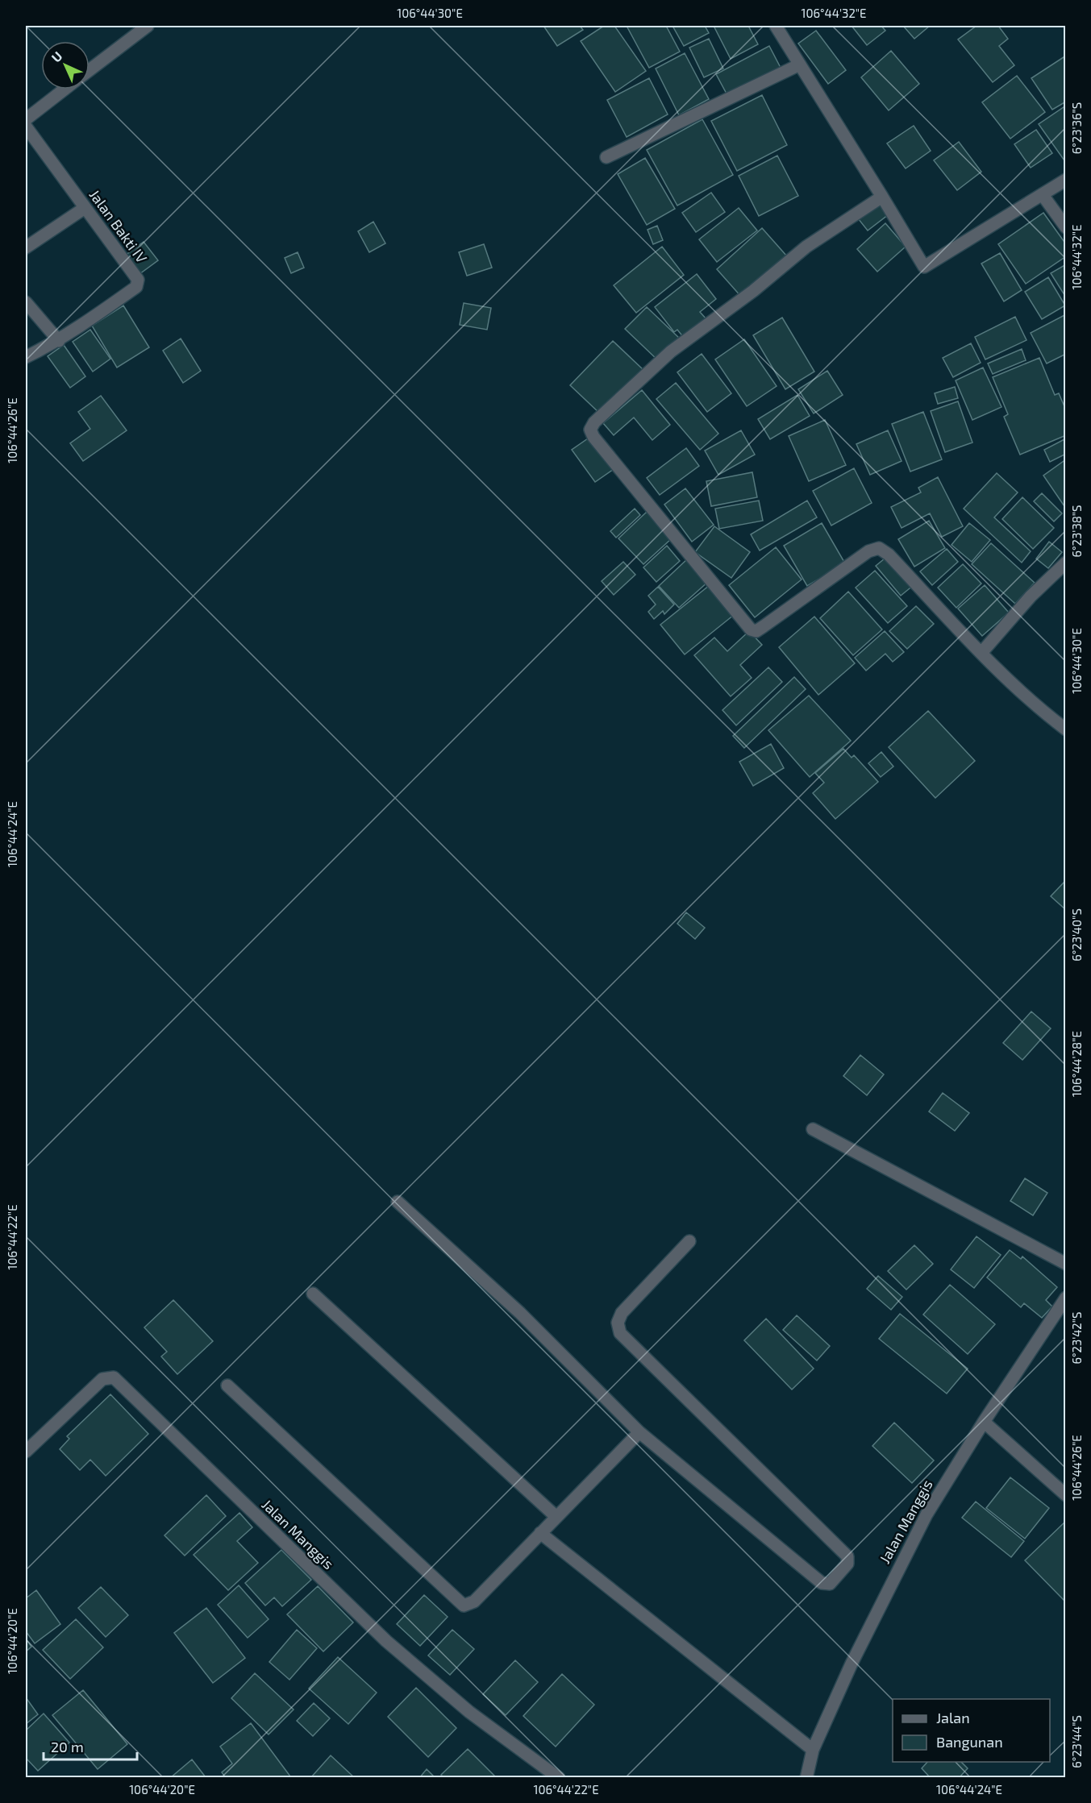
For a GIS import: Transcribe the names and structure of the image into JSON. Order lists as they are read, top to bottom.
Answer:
{
  "streets": {
    "street": ["Jalan Bakti IV", "Jalan Manggis"]
  },
  "legend": ["Jalan", "Bangunan"],
  "scale_bar": "20 m",
  "north": "top left",
  "coordinates": [
    "106°44'30\"E",
    "106°44'32\"E",
    "6°23'36\"S",
    "106°44'26\"E",
    "6°23'38\"S",
    "106°44'24\"E",
    "6°23'40\"S",
    "106°44'28\"E",
    "106°44'22\"E",
    "6°23'42\"S",
    "106°44'20\"E",
    "6°23'44\"S"
  ]
}
